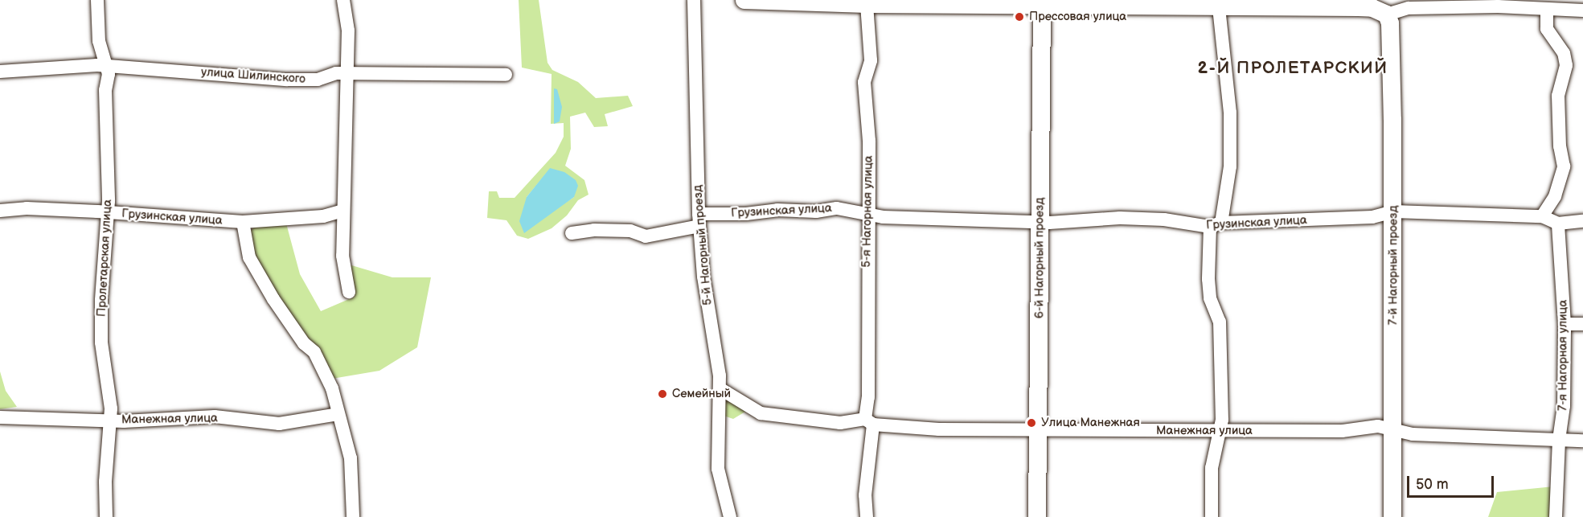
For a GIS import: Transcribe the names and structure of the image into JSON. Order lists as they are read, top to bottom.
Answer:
{
  "streets": {
    "street": [
      "улица Шилинского",
      "Грузинская улица",
      "5-я Нагорная улица",
      "5-й Нагорный проезд",
      "Пролетарская улица",
      "6-й Нагорный проезд",
      "7-й Нагорный проезд",
      "7-я Нагорная улица",
      "Манежная улица"
    ]
  },
  "crossings": [
    ["улица Шилинского", "Пролетарская улица"],
    ["Грузинская улица", "5-я Нагорная улица"],
    ["Грузинская улица", "5-й Нагорный проезд"],
    ["Грузинская улица", "Пролетарская улица"],
    ["Грузинская улица", "6-й Нагорный проезд"],
    ["Грузинская улица", "7-й Нагорный проезд"],
    ["Грузинская улица", "7-я Нагорная улица"],
    ["5-я Нагорная улица", "Манежная улица"],
    ["5-й Нагорный проезд", "Манежная улица"],
    ["Пролетарская улица", "Манежная улица"],
    ["6-й Нагорный проезд", "Манежная улица"],
    ["7-й Нагорный проезд", "Манежная улица"],
    ["7-я Нагорная улица", "Манежная улица"]
  ],
  "districts": ["2-Й ПРОЛЕТАРСКИЙ"],
  "places": ["Прессовая улица", "Семейный", "Улица Манежная"],
  "scale_bar": "50 m"
}
